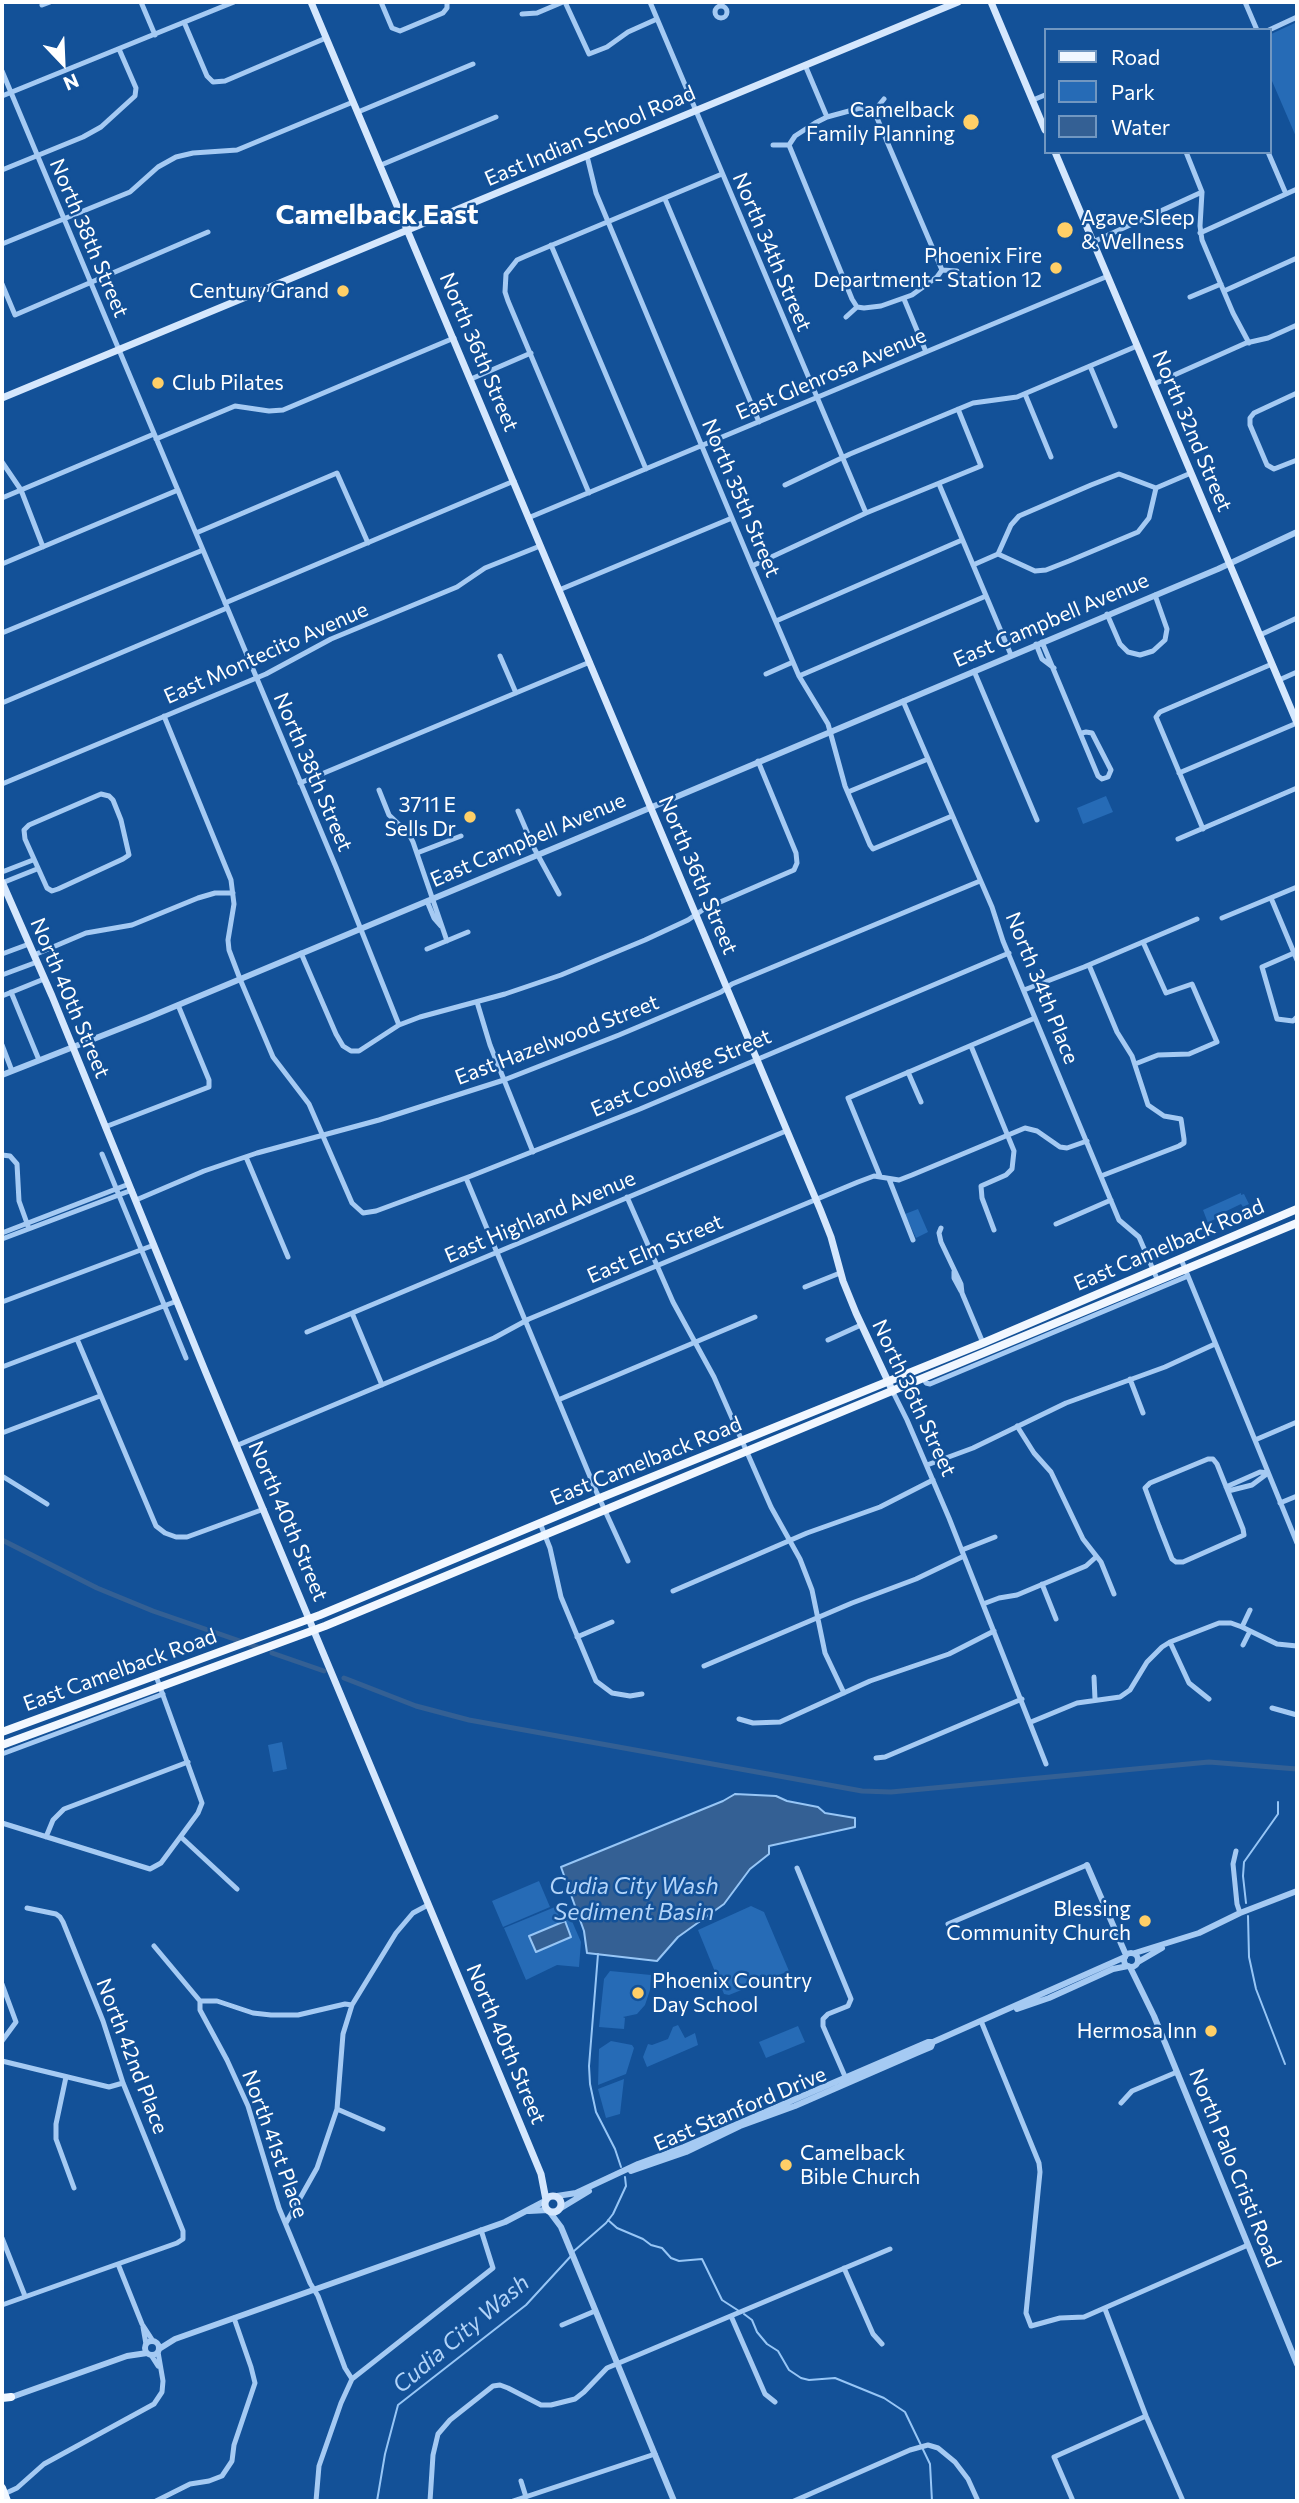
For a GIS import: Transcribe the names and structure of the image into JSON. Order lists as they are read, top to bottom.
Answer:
{
  "streets": {
    "main road": [
      "East Indian School Road",
      "North 36th Street",
      "North 32nd Street",
      "North 40th Street",
      "East Camelback Road"
    ],
    "street": [
      "North 38th Street",
      "North 34th Street",
      "East Glenrosa Avenue",
      "North 35th Street",
      "East Campbell Avenue",
      "East Montecito Avenue",
      "North 34th Place",
      "East Hazelwood Street",
      "East Coolidge Street",
      "East Highland Avenue",
      "East Elm Street",
      "North 42nd Place",
      "East Stanford Drive",
      "North 41st Place",
      "North Palo Cristi Road"
    ]
  },
  "crossings": [
    ["East Indian School Road", "North 38th Street"],
    ["East Indian School Road", "North 34th Street"],
    ["East Indian School Road", "North 36th Street"],
    ["East Indian School Road", "North 35th Street"],
    ["North 38th Street", "East Campbell Avenue"],
    ["North 38th Street", "East Montecito Avenue"],
    ["North 34th Street", "East Glenrosa Avenue"],
    ["North 36th Street", "East Glenrosa Avenue"],
    ["North 36th Street", "East Campbell Avenue"],
    ["North 36th Street", "East Montecito Avenue"],
    ["North 36th Street", "East Hazelwood Street"],
    ["North 36th Street", "East Coolidge Street"],
    ["North 36th Street", "East Highland Avenue"],
    ["North 36th Street", "East Camelback Road"],
    ["North 36th Street", "East Elm Street"],
    ["East Glenrosa Avenue", "North 32nd Street"],
    ["East Glenrosa Avenue", "North 35th Street"],
    ["North 32nd Street", "East Campbell Avenue"],
    ["North 35th Street", "East Campbell Avenue"],
    ["North 35th Street", "North 34th Place"],
    ["East Campbell Avenue", "North 34th Place"],
    ["East Campbell Avenue", "North 40th Street"],
    ["North 34th Place", "East Hazelwood Street"],
    ["North 34th Place", "East Coolidge Street"],
    ["North 34th Place", "East Camelback Road"],
    ["North 40th Street", "East Hazelwood Street"],
    ["North 40th Street", "East Camelback Road"],
    ["North 40th Street", "East Elm Street"],
    ["North 40th Street", "East Stanford Drive"],
    ["East Hazelwood Street", "East Coolidge Street"],
    ["East Stanford Drive", "North Palo Cristi Road"]
  ],
  "districts": ["Camelback East"],
  "water": ["Cudia City Wash Sediment Basin", "Cudia City Wash"],
  "places": [
    "Camelback Family Planning",
    "Agave Sleep & Wellness",
    "Phoenix Fire Department - Station 12",
    "Century Grand",
    "Club Pilates",
    "3711 E Sells Dr",
    "Blessing Community Church",
    "Phoenix Country Day School",
    "Hermosa Inn",
    "Camelback Bible Church"
  ],
  "legend": ["Road", "Park", "Water"],
  "north": "bottom right"
}
